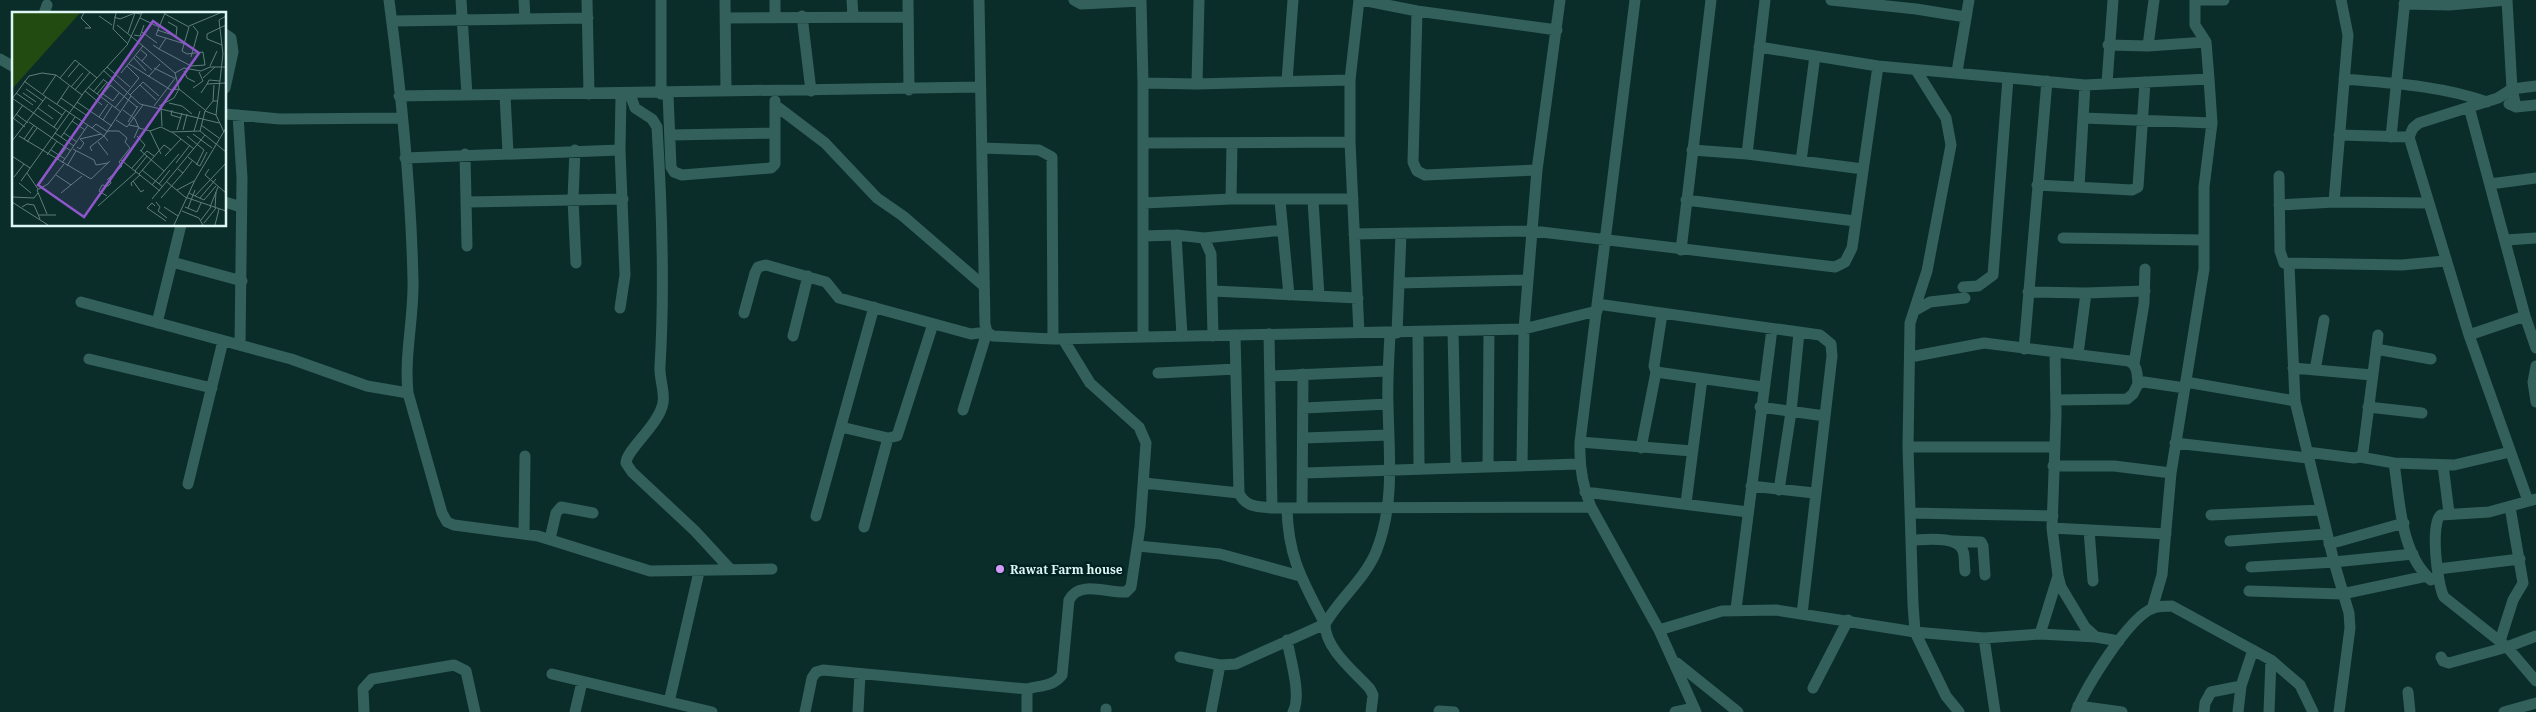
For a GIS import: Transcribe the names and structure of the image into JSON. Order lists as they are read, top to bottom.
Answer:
{
  "places": ["Rawat Farm house"]
}
